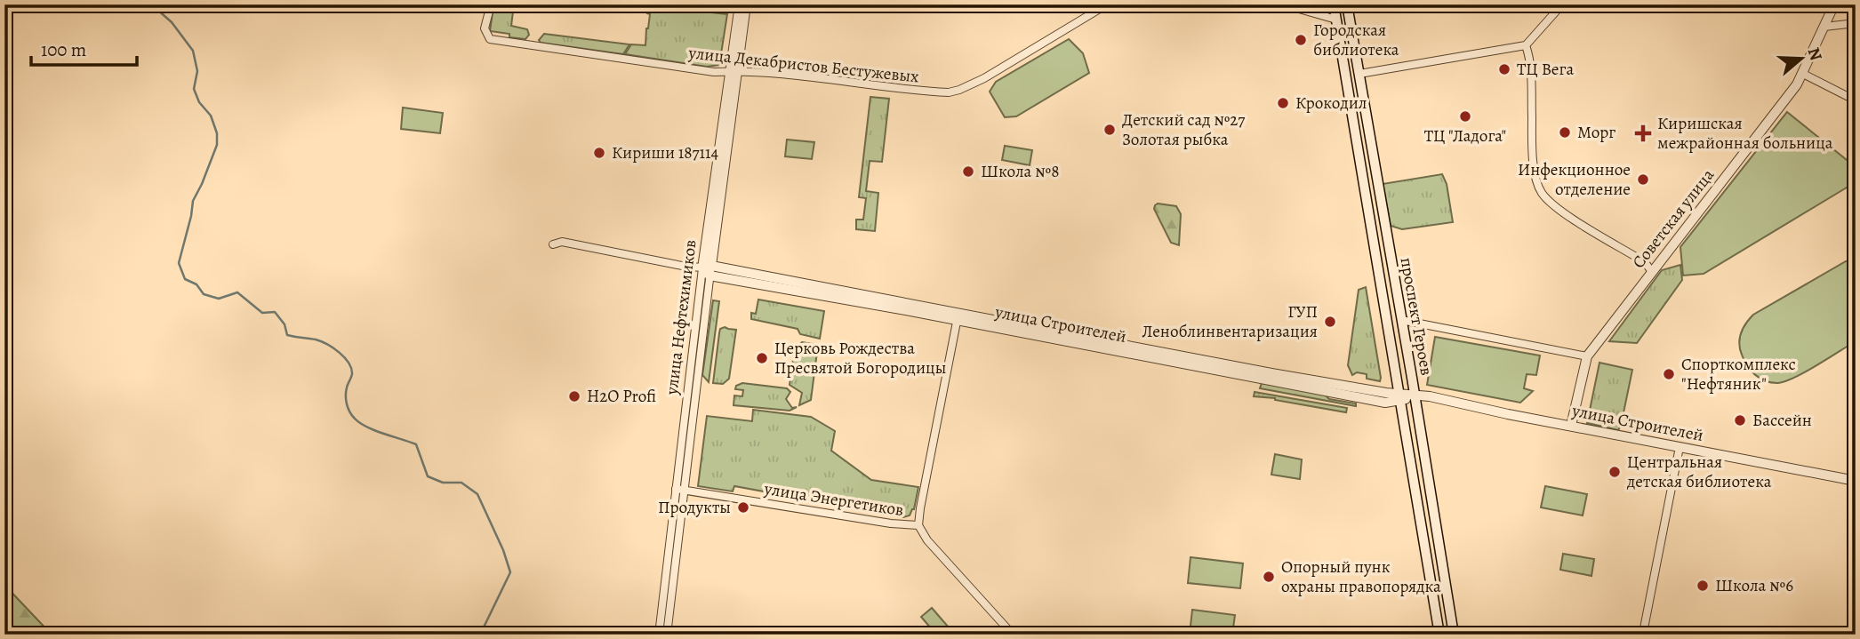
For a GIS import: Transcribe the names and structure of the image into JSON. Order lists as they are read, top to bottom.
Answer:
{
  "streets": {
    "main road": ["проспект Героев"],
    "street": [
      "улица Декабристов Бестужевых",
      "Советская улица",
      "улица Нефтехимиков",
      "улица Строителей",
      "улица Энергетиков"
    ]
  },
  "crossings": [
    ["улица Декабристов Бестужевых", "улица Нефтехимиков"],
    ["Советская улица", "улица Строителей"],
    ["проспект Героев", "улица Строителей"],
    ["улица Нефтехимиков", "улица Строителей"],
    ["улица Нефтехимиков", "улица Энергетиков"]
  ],
  "places": {
    "other": [
      "Городская библиотека",
      "ТЦ Вега",
      "Крокодил",
      "ТЦ \"Ладога\"",
      "Детский сад №27 Золотая рыбка",
      "Морг",
      "Кириши 187114",
      "Школа №8",
      "Инфекционное отделение",
      "ГУП Леноблинвентаризация",
      "Церковь Рождества Пресвятой Богородицы",
      "Спорткомплекс \"Нефтяник\"",
      "H2O Profi",
      "Бассейн",
      "Центральная детская библиотека",
      "Продукты",
      "Опорный пунк охраны правопорядка",
      "Школа №6"
    ],
    "health": ["Киришская межрайонная больница"]
  },
  "scale_bar": "100 m",
  "north": "right"
}
